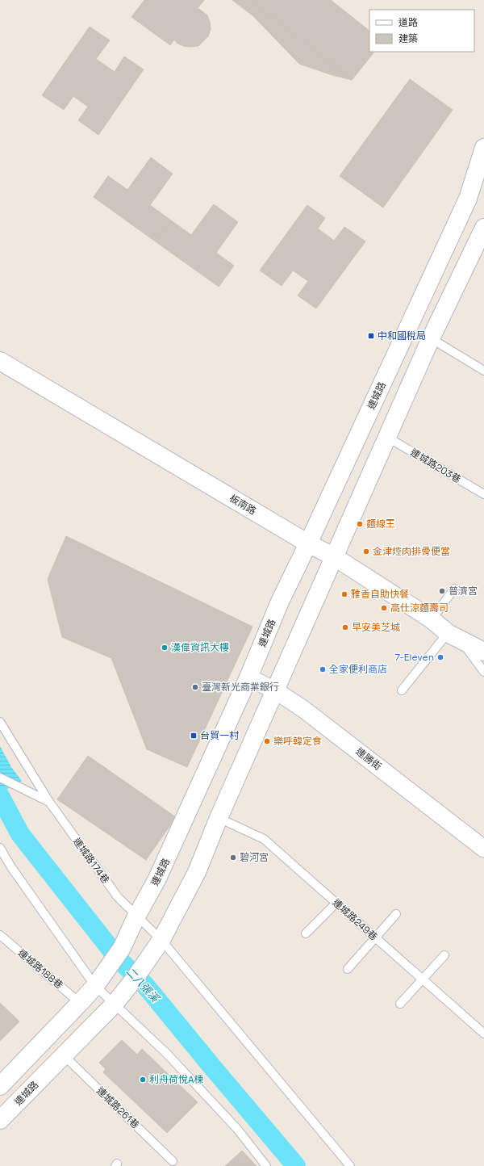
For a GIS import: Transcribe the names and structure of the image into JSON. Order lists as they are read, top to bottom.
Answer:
{
  "streets": {
    "main road": ["連城路", "板南路"],
    "street": ["連勝街"],
    "lane": [
      "連城路203巷",
      "連城路174巷",
      "連城路249巷",
      "連城路188巷",
      "連城路261巷"
    ]
  },
  "crossings": [
    ["連城路", "連城路203巷"],
    ["連城路", "板南路"],
    ["連城路", "連勝街"],
    ["連城路", "連城路174巷"],
    ["連城路", "連城路249巷"],
    ["連城路", "連城路188巷"],
    ["連城路", "連城路261巷"]
  ],
  "water": ["二八張溪"],
  "places": {
    "transit": ["中和國稅局", "台貿一村"],
    "other": [
      "麵線王",
      "金津焢肉排骨便當",
      "普濟宮",
      "雅香自助快餐",
      "高仕涼麵壽司",
      "早安美芝城",
      "漢偉資訊大樓",
      "7-Eleven",
      "全家便利商店",
      "臺灣新光商業銀行",
      "樂呼韓定食",
      "碧河宮",
      "利舟荷悅A棟"
    ]
  },
  "legend": ["道路", "建築"]
}
